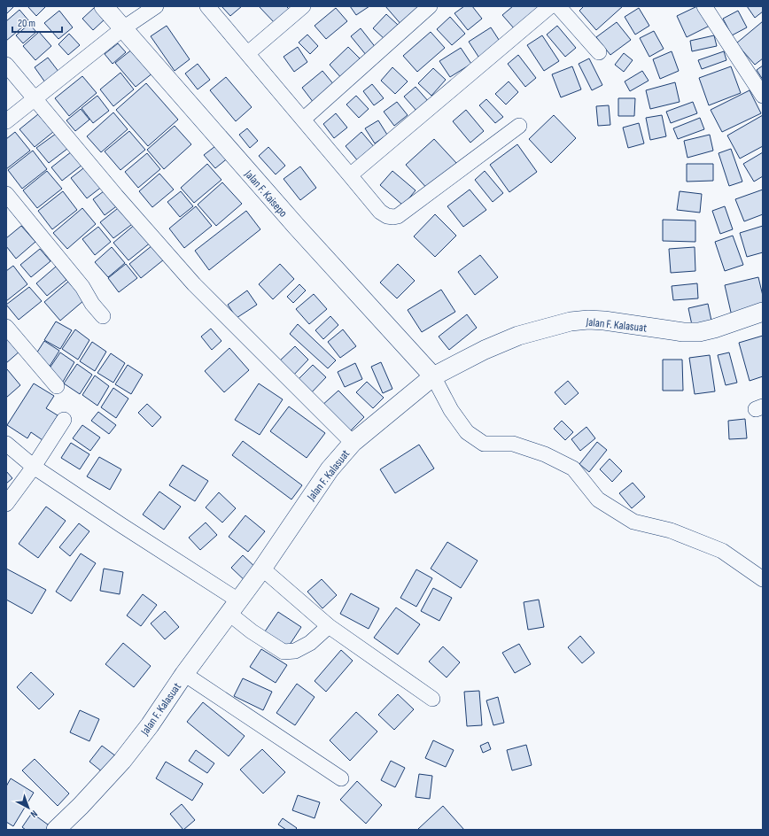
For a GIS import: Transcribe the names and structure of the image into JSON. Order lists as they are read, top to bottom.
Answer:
{
  "streets": {
    "street": ["Jalan F. Kaisepo", "Jalan F. Kalasuat"]
  },
  "crossings": [
    ["Jalan F. Kaisepo", "Jalan F. Kalasuat"]
  ],
  "scale_bar": "20 m",
  "north": "bottom right"
}
